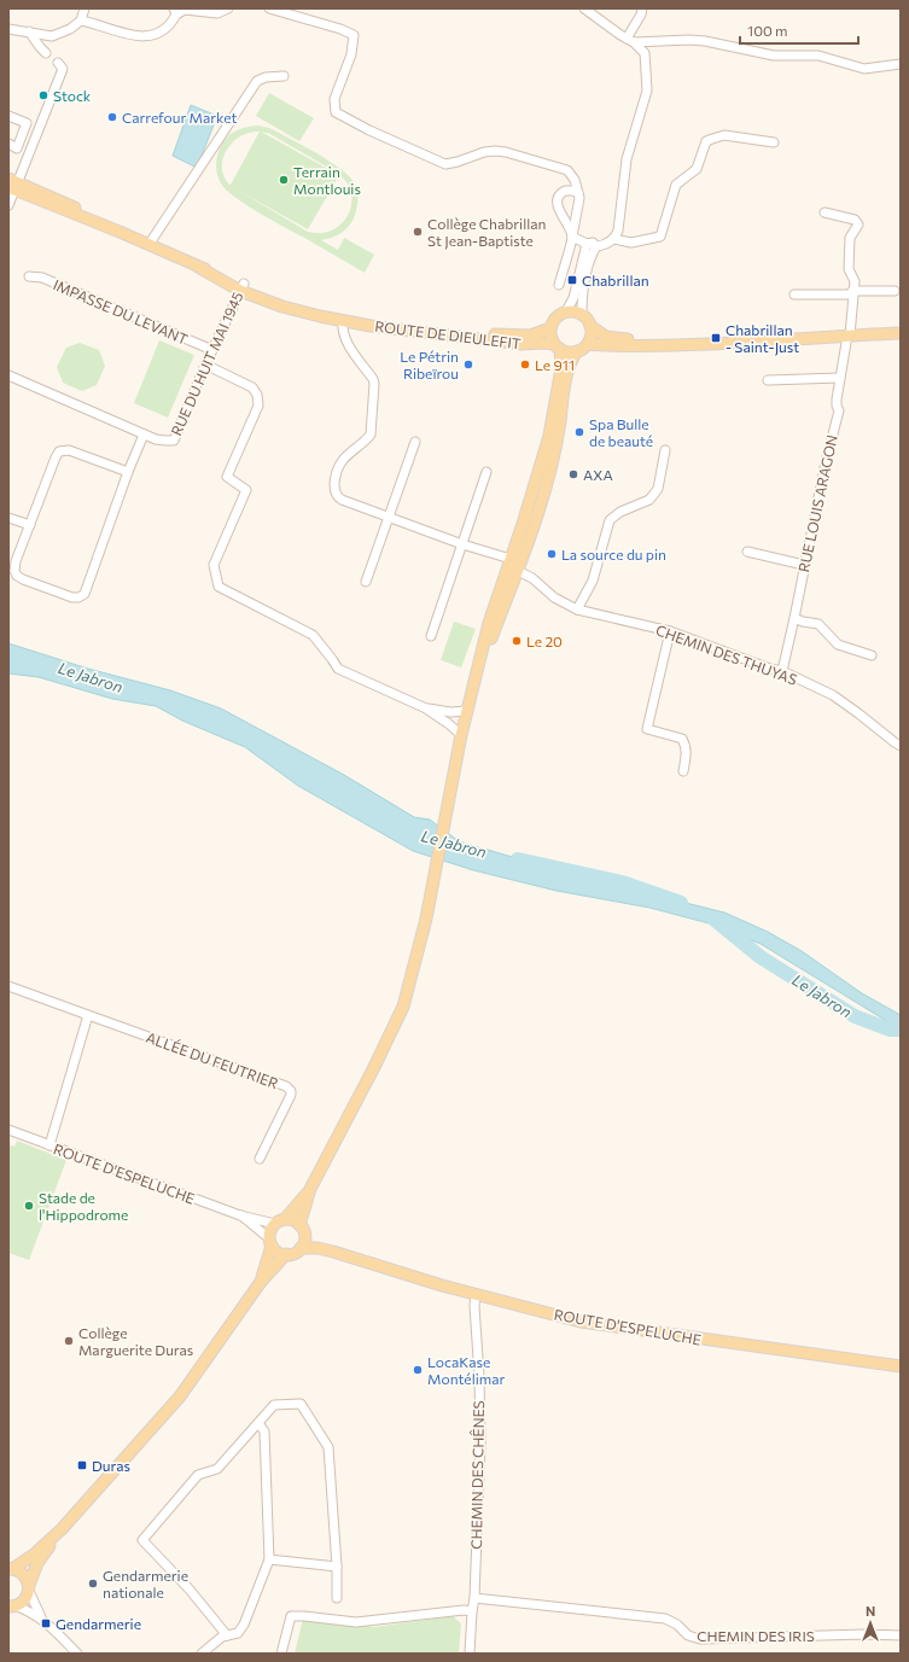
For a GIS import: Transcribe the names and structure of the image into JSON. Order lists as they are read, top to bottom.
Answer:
{
  "streets": {
    "main road": ["ROUTE DE DIEULEFIT", "ROUTE D'ESPELUCHE"],
    "street": [
      "IMPASSE DU LEVANT",
      "RUE DU HUIT MAI 1945",
      "RUE LOUIS ARAGON",
      "CHEMIN DES THUYAS",
      "ALLÉE DU FEUTRIER",
      "CHEMIN DES CHÊNES",
      "CHEMIN DES IRIS"
    ]
  },
  "crossings": [
    ["IMPASSE DU LEVANT", "RUE DU HUIT MAI 1945"],
    ["ROUTE DE DIEULEFIT", "RUE DU HUIT MAI 1945"],
    ["RUE LOUIS ARAGON", "CHEMIN DES THUYAS"],
    ["ROUTE D'ESPELUCHE", "CHEMIN DES CHÊNES"],
    ["CHEMIN DES CHÊNES", "CHEMIN DES IRIS"]
  ],
  "water": ["Le Jabron"],
  "places": {
    "other": [
      "Stock",
      "Carrefour Market",
      "Terrain Montlouis",
      "Collège Chabrillan St Jean-Baptiste",
      "Le Pétrin Ribeïrou",
      "Le 911",
      "Spa Bulle de beauté",
      "AXA",
      "La source du pin",
      "Le 20",
      "Stade de l'Hippodrome",
      "Collège Marguerite Duras",
      "LocaKase Montélimar",
      "Gendarmerie nationale"
    ],
    "transit": [
      "Chabrillan",
      "Chabrillan - Saint-Just",
      "Duras",
      "Gendarmerie"
    ]
  },
  "scale_bar": "100 m",
  "north": "top"
}
